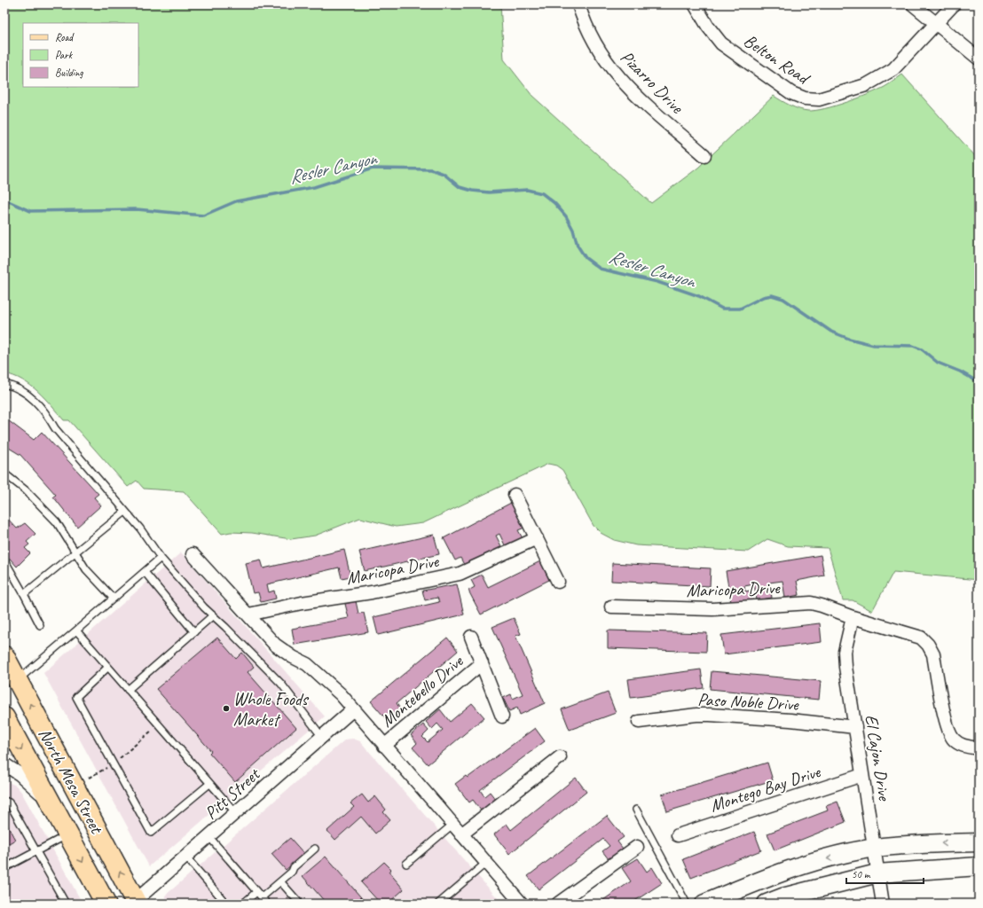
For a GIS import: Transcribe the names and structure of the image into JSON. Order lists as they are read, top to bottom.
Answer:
{
  "streets": {
    "main road": ["North Mesa Street"],
    "street": [
      "Belton Road",
      "Pizarro Drive",
      "Maricopa Drive",
      "Montebello Drive",
      "Paso Noble Drive",
      "El Cajon Drive",
      "Montego Bay Drive",
      "Pitt Street"
    ]
  },
  "crossings": [
    ["Maricopa Drive", "El Cajon Drive"],
    ["Paso Noble Drive", "El Cajon Drive"],
    ["El Cajon Drive", "Montego Bay Drive"],
    ["North Mesa Street", "Pitt Street"]
  ],
  "water": ["Resler Canyon"],
  "places": ["Whole Foods Market"],
  "legend": ["Road", "Park", "Building"],
  "scale_bar": "50 m"
}
